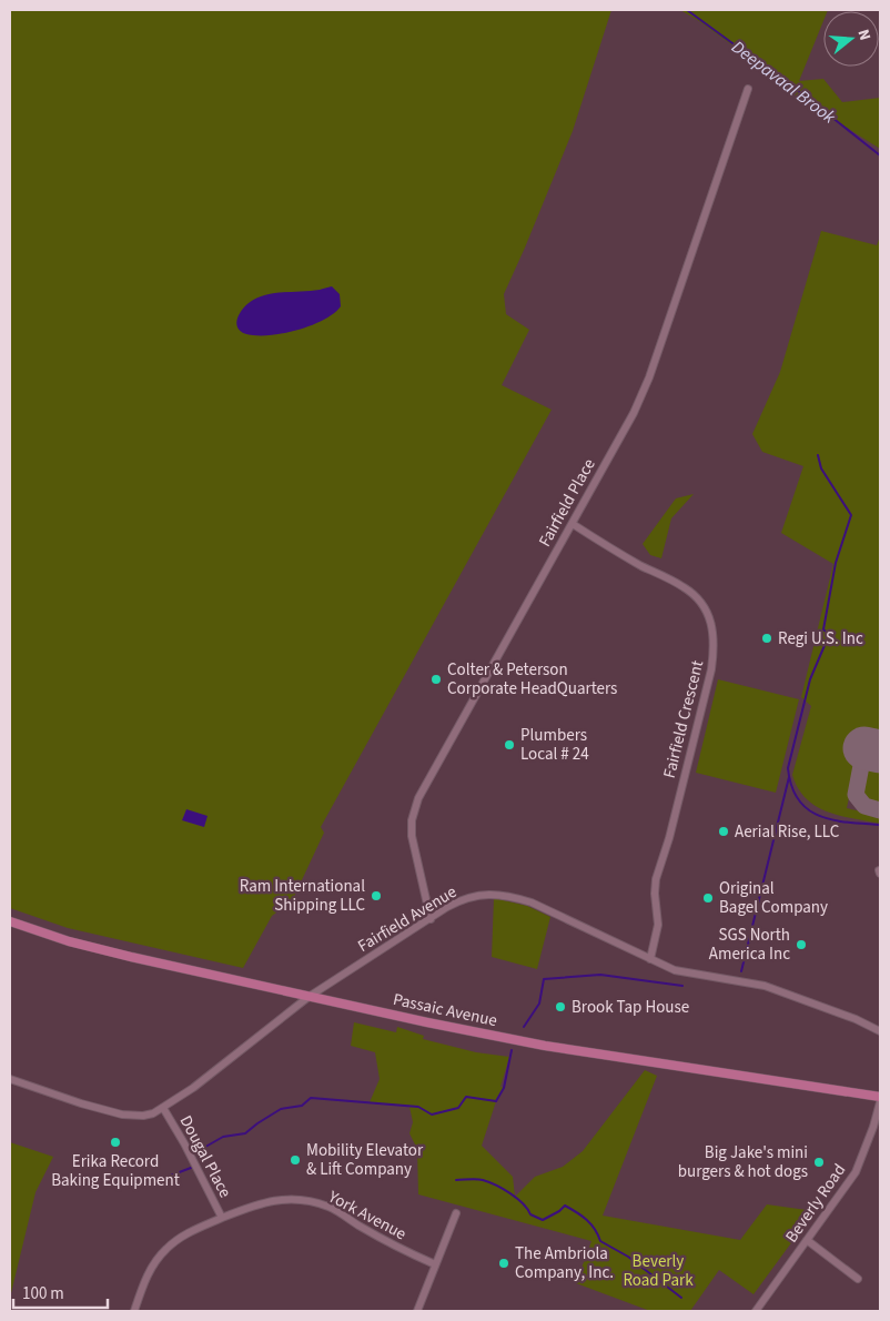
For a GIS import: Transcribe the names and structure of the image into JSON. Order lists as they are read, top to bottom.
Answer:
{
  "streets": {
    "main road": ["Passaic Avenue"],
    "street": [
      "Fairfield Place",
      "Fairfield Crescent",
      "Fairfield Avenue",
      "Dougal Place",
      "Beverly Road",
      "York Avenue"
    ]
  },
  "crossings": [
    ["Fairfield Place", "Fairfield Crescent"],
    ["Fairfield Place", "Fairfield Avenue"],
    ["Fairfield Crescent", "Fairfield Avenue"],
    ["Fairfield Avenue", "Passaic Avenue"],
    ["Fairfield Avenue", "Dougal Place"],
    ["Dougal Place", "York Avenue"]
  ],
  "water": ["Deepavaal Brook"],
  "parks": ["Beverly Road Park"],
  "places": [
    "Regi U.S. Inc",
    "Colter & Peterson Corporate HeadQuarters",
    "Plumbers Local # 24",
    "Aerial Rise, LLC",
    "Ram International Shipping LLC",
    "Original Bagel Company",
    "SGS North America Inc",
    "Brook Tap House",
    "Erika Record Baking Equipment",
    "Mobility Elevator & Lift Company",
    "Big Jake's mini burgers & hot dogs",
    "The Ambriola Company, Inc."
  ],
  "scale_bar": "100 m",
  "north": "right"
}
